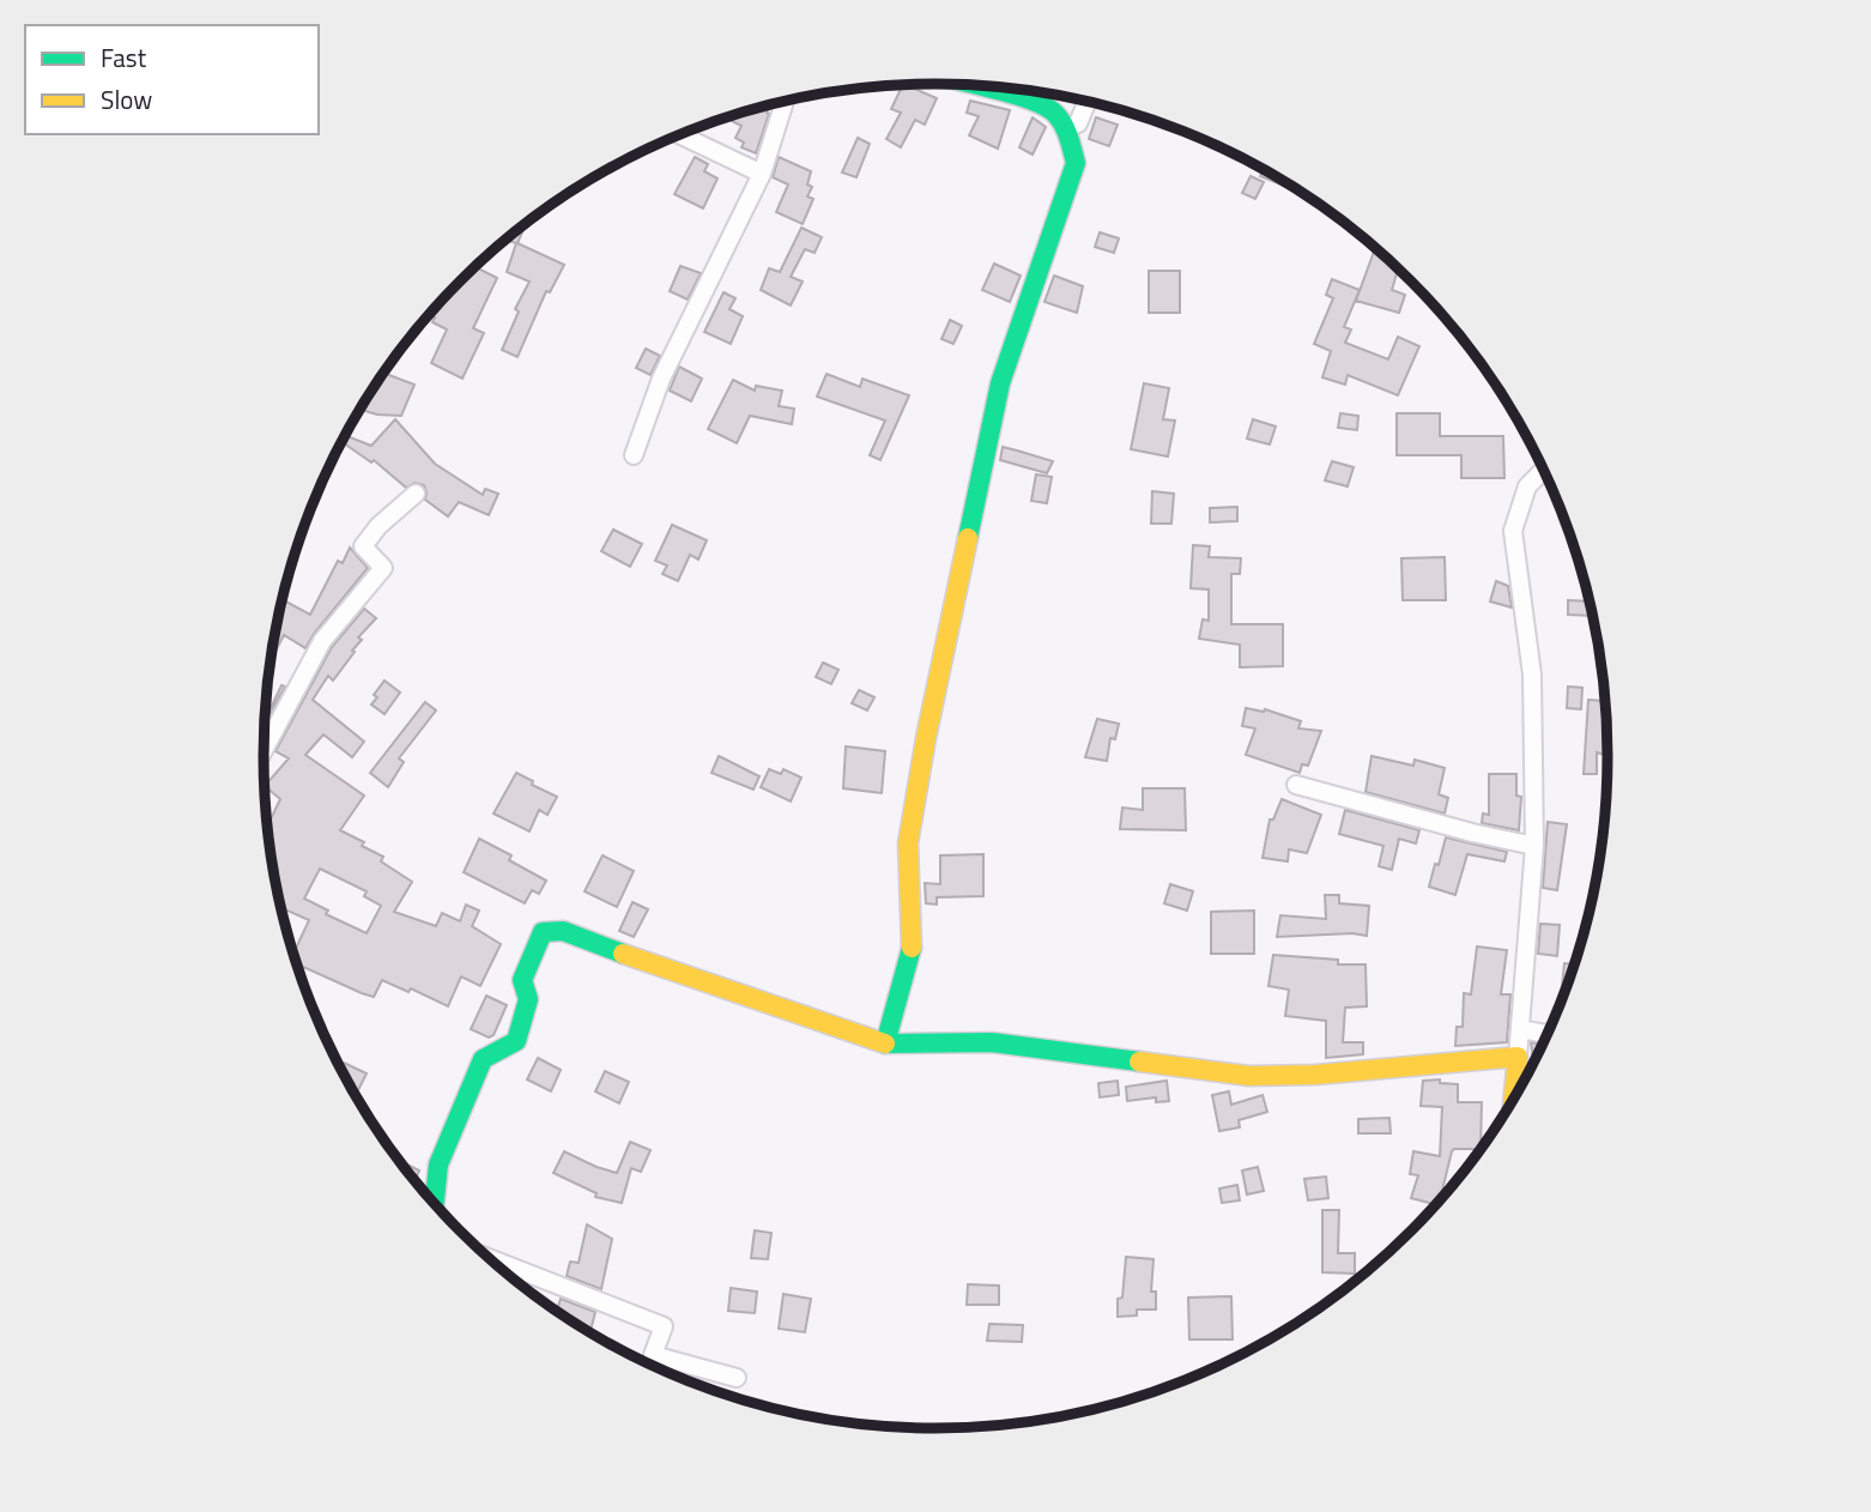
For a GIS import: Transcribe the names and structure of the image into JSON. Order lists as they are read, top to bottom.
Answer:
{
  "legend": ["Fast", "Slow"]
}
